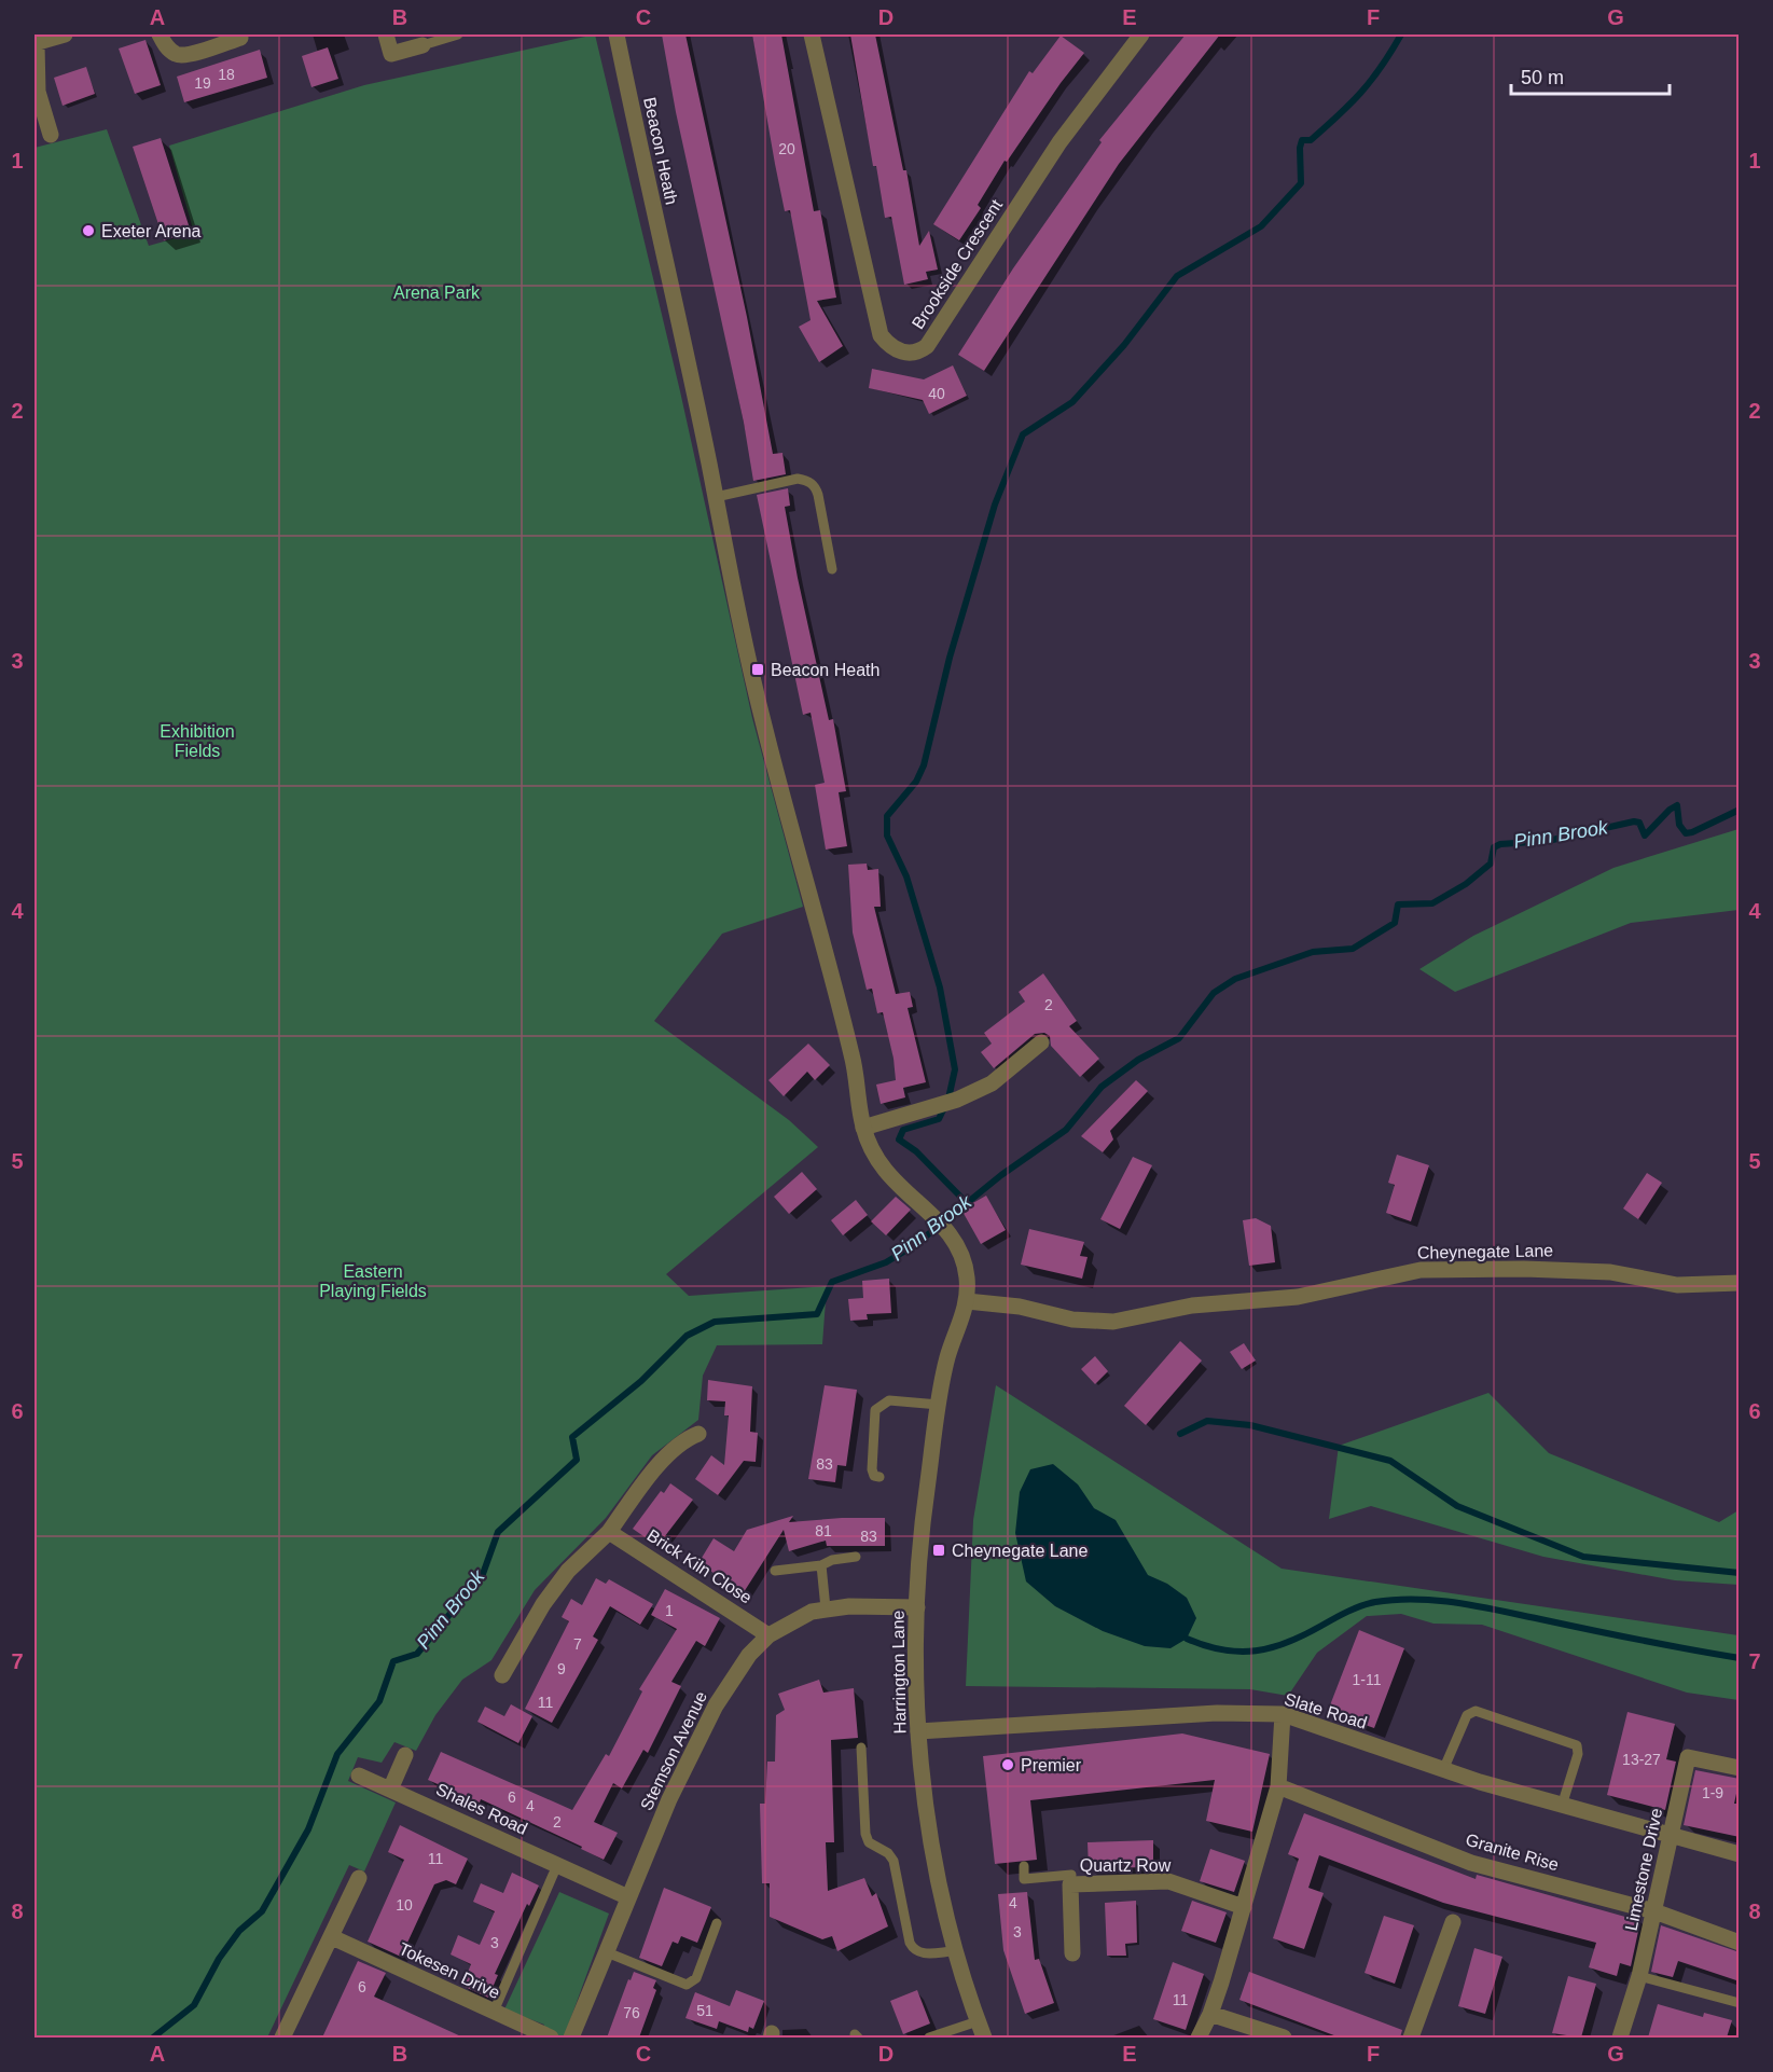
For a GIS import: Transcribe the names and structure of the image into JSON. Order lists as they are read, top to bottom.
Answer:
{
  "streets": {
    "street": [
      "Beacon Heath",
      "Brookside Crescent",
      "Cheynegate Lane",
      "Brick Kiln Close",
      "Harrington Lane",
      "Slate Road",
      "Stemson Avenue",
      "Shales Road",
      "Granite Rise",
      "Quartz Row",
      "Limestone Drive",
      "Tokesen Drive"
    ]
  },
  "crossings": [
    ["Beacon Heath", "Cheynegate Lane"],
    ["Beacon Heath", "Harrington Lane"],
    ["Cheynegate Lane", "Harrington Lane"],
    ["Brick Kiln Close", "Stemson Avenue"],
    ["Harrington Lane", "Slate Road"],
    ["Harrington Lane", "Stemson Avenue"],
    ["Slate Road", "Limestone Drive"],
    ["Stemson Avenue", "Shales Road"],
    ["Granite Rise", "Limestone Drive"]
  ],
  "water": ["Pinn Brook"],
  "parks": ["Arena Park", "Exhibition Fields", "Eastern Playing Fields"],
  "places": {
    "other": ["Exeter Arena", "Premier"],
    "transit": ["Beacon Heath", "Cheynegate Lane"]
  },
  "house_numbers": [
    "18",
    "19",
    "20",
    "40",
    "2",
    "83",
    "81",
    "83",
    "1",
    "7",
    "9",
    "1-11",
    "11",
    "13-27",
    "1-9",
    "6",
    "4",
    "2",
    "11",
    "4",
    "10",
    "3",
    "3",
    "6",
    "11",
    "51",
    "76"
  ],
  "scale_bar": "50 m",
  "grid": {
    "columns": [
      "A",
      "B",
      "C",
      "D",
      "E",
      "F",
      "G"
    ],
    "rows": [
      "1",
      "2",
      "3",
      "4",
      "5",
      "6",
      "7",
      "8"
    ]
  }
}
